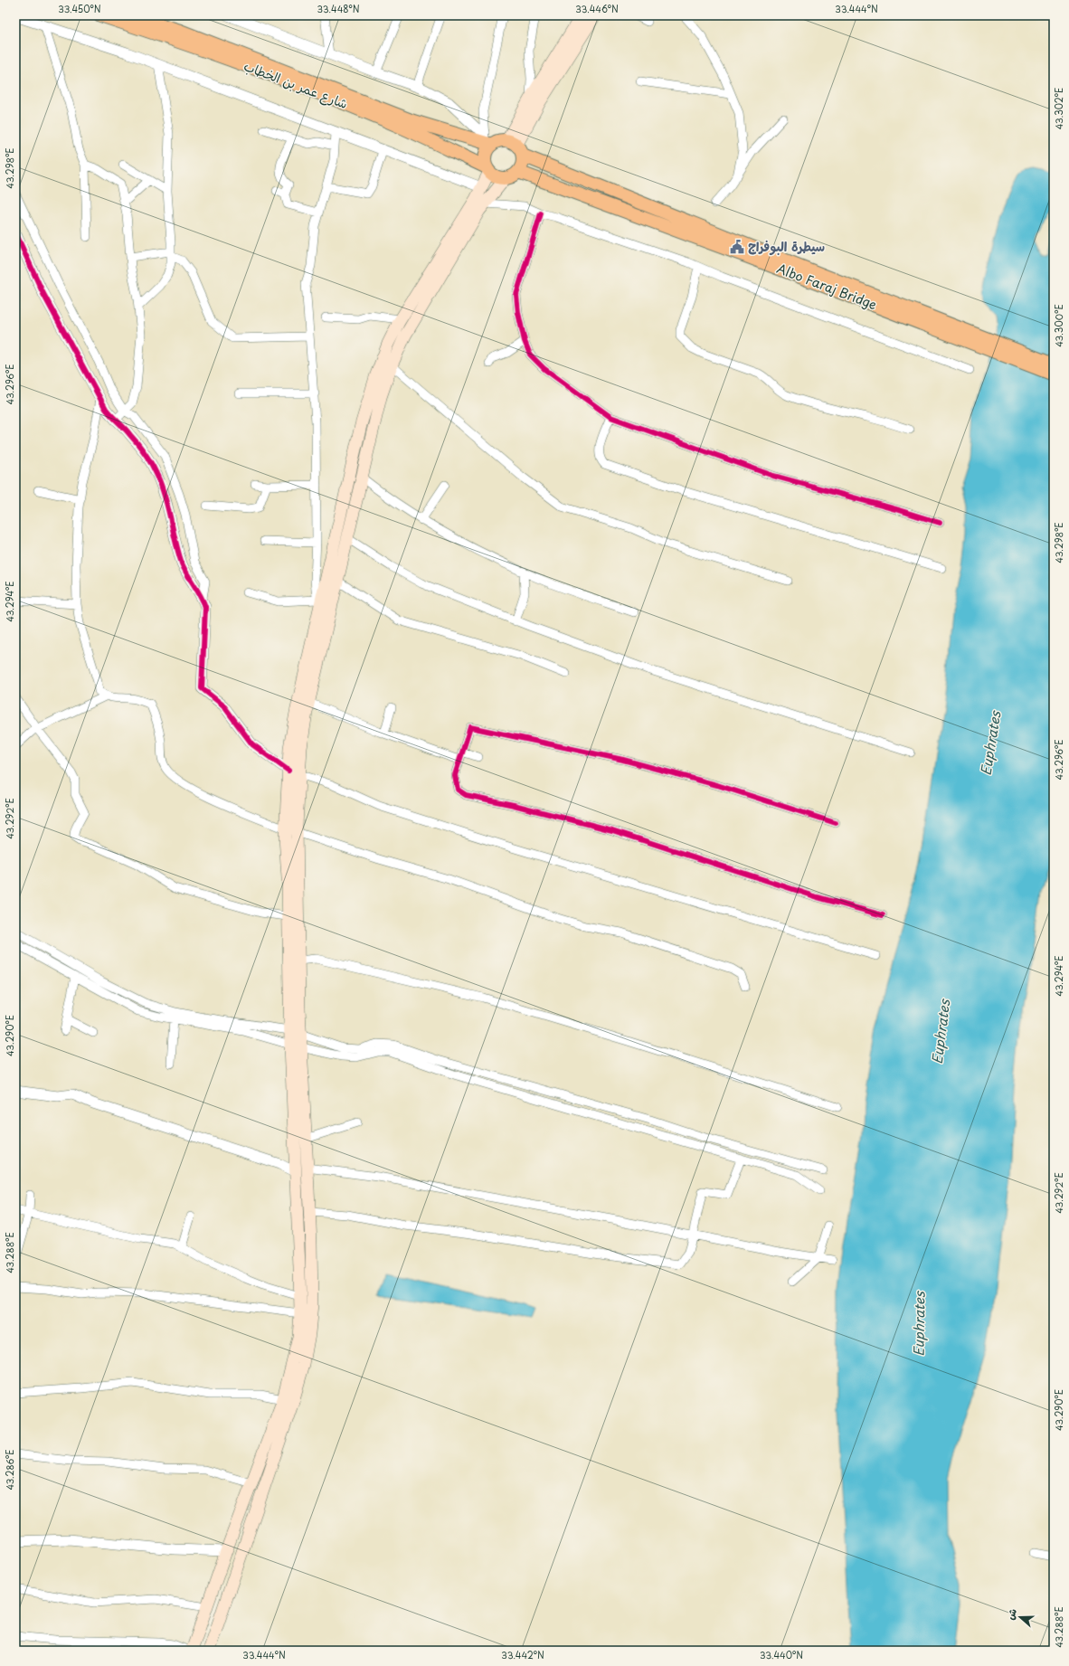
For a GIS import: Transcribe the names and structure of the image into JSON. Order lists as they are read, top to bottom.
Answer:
{
  "streets": {
    "main road": ["شارع عمر بن الخطاب", "Albo Faraj Bridge"]
  },
  "crossings": [
    ["شارع عمر بن الخطاب", "Albo Faraj Bridge"]
  ],
  "water": ["Euphrates"],
  "places": {
    "public building": ["سيطرة البوفراج"]
  },
  "north": "left",
  "coordinates": [
    "33.450°N",
    "33.448°N",
    "33.446°N",
    "33.444°N",
    "43.302°E",
    "43.298°E",
    "43.300°E",
    "43.296°E",
    "43.294°E",
    "43.292°E",
    "43.290°E",
    "43.288°E",
    "43.286°E",
    "33.442°N",
    "33.440°N"
  ]
}
